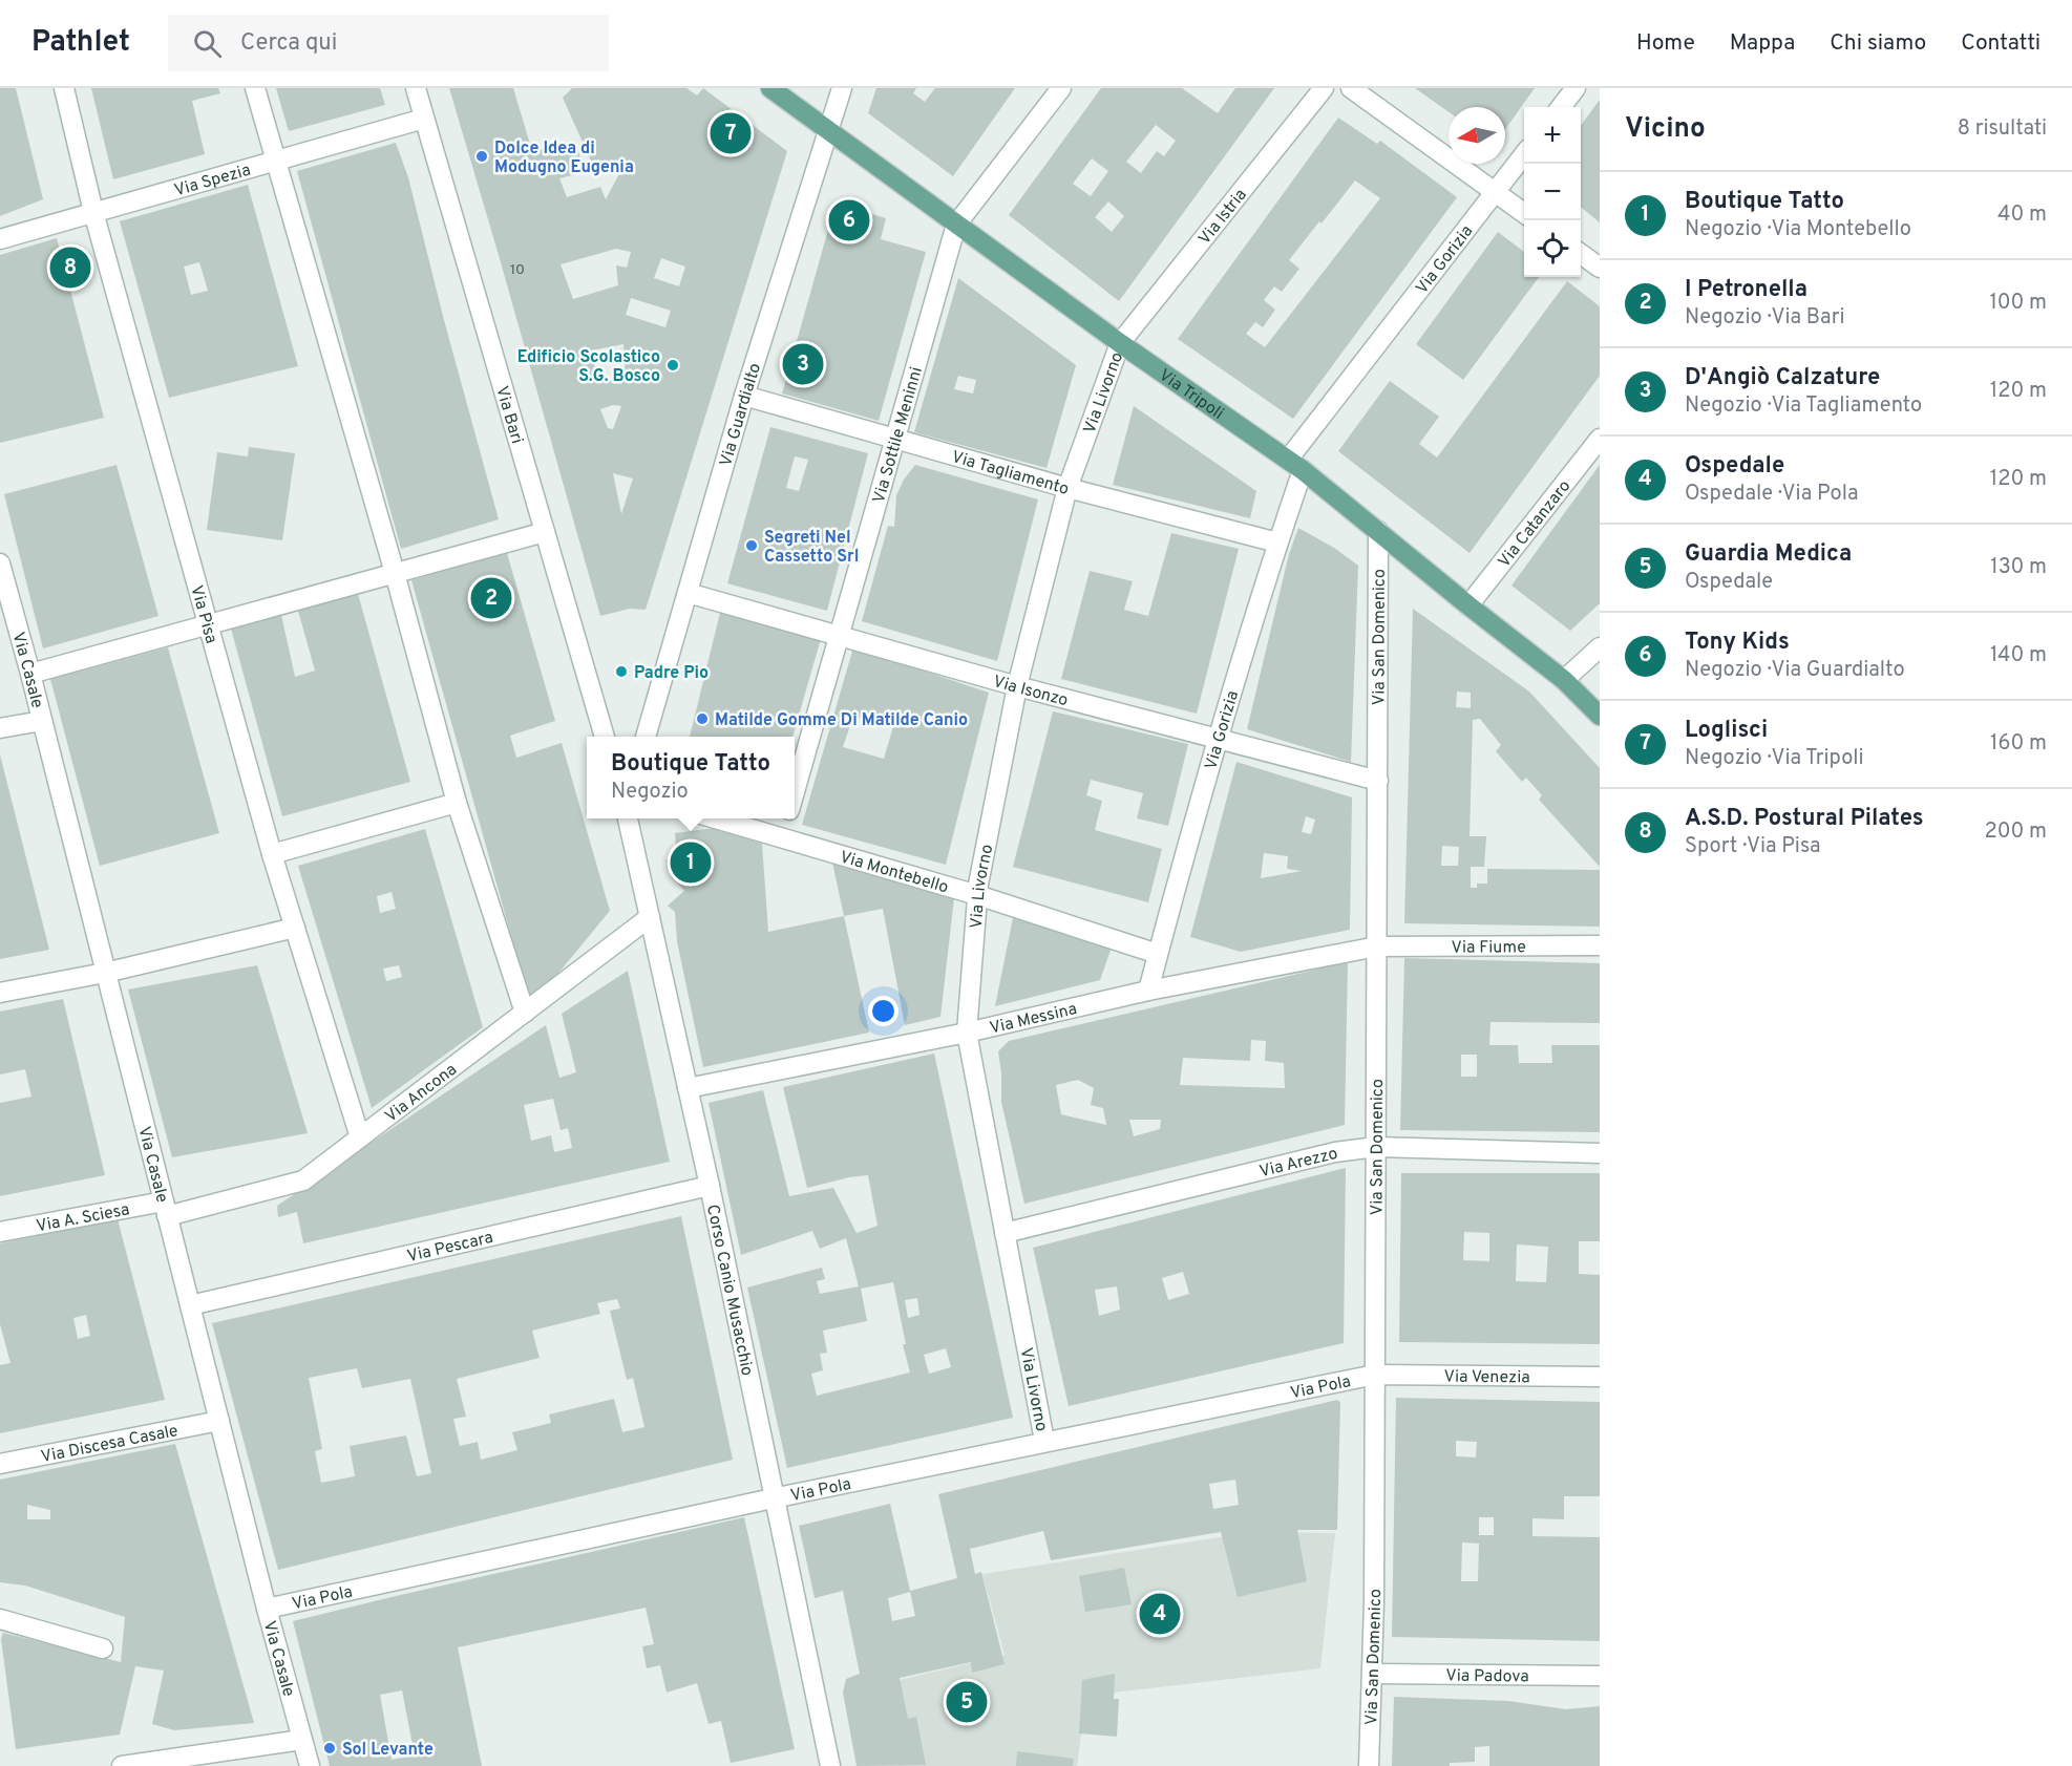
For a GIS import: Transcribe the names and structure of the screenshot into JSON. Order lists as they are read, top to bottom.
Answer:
{
  "streets": {
    "main road": ["Via Tripoli"],
    "street": [
      "Via Spezia",
      "Via Istria",
      "Via Gorizia",
      "Via Livorno",
      "Via Guardialto",
      "Via Bari",
      "Via Sottile Meninni",
      "Via Tagliamento",
      "Via Catanzaro",
      "Via Pisa",
      "Via San Domenico",
      "Via Casale",
      "Via Isonzo",
      "Via Montebello",
      "Via Fiume",
      "Via Messina",
      "Via Ancona",
      "Via Arezzo",
      "Via A. Sciesa",
      "Via Pescara",
      "Corso Canio Musacchio",
      "Via Venezia",
      "Via Pola",
      "Via Discesa Casale",
      "Via Padova"
    ]
  },
  "crossings": [
    ["Via Spezia", "Via Bari"],
    ["Via Spezia", "Via Pisa"],
    ["Via Istria", "Via Livorno"],
    ["Via Istria", "Via Tripoli"],
    ["Via Gorizia", "Via Tripoli"],
    ["Via Gorizia", "Via Tagliamento"],
    ["Via Gorizia", "Via Isonzo"],
    ["Via Gorizia", "Via Montebello"],
    ["Via Gorizia", "Via Messina"],
    ["Via Livorno", "Via Tripoli"],
    ["Via Livorno", "Via Tagliamento"],
    ["Via Livorno", "Via Isonzo"],
    ["Via Livorno", "Via Montebello"],
    ["Via Livorno", "Via Messina"],
    ["Via Livorno", "Via Arezzo"],
    ["Via Livorno", "Via Pola"],
    ["Via Tripoli", "Via Guardialto"],
    ["Via Tripoli", "Via Sottile Meninni"],
    ["Via Tripoli", "Via Catanzaro"],
    ["Via Tripoli", "Via San Domenico"],
    ["Via Guardialto", "Via Tagliamento"],
    ["Via Guardialto", "Via Isonzo"],
    ["Via Sottile Meninni", "Via Tagliamento"],
    ["Via Sottile Meninni", "Via Isonzo"],
    ["Via Sottile Meninni", "Via Montebello"],
    ["Via Pisa", "Via Ancona"],
    ["Via San Domenico", "Via Isonzo"],
    ["Via San Domenico", "Via Fiume"],
    ["Via San Domenico", "Via Messina"],
    ["Via San Domenico", "Via Arezzo"],
    ["Via San Domenico", "Via Venezia"],
    ["Via San Domenico", "Via Pola"],
    ["Via San Domenico", "Via Padova"],
    ["Via Casale", "Via Ancona"],
    ["Via Casale", "Via A. Sciesa"],
    ["Via Casale", "Via Pescara"],
    ["Via Casale", "Via Pola"],
    ["Via Casale", "Via Discesa Casale"],
    ["Via Fiume", "Via Messina"],
    ["Via Messina", "Corso Canio Musacchio"],
    ["Via Ancona", "Via A. Sciesa"],
    ["Via Ancona", "Corso Canio Musacchio"],
    ["Via Pescara", "Corso Canio Musacchio"],
    ["Corso Canio Musacchio", "Via Pola"],
    ["Via Venezia", "Via Pola"]
  ],
  "places": [
    "Dolce Idea di Modugno Eugenia",
    "Edificio Scolastico S.G. Bosco",
    "Segreti Nel Cassetto Srl",
    "Padre Pio",
    "Matilde Gomme Di Matilde Canio",
    "Sol Levante"
  ],
  "house_numbers": ["10"],
  "north": "left",
  "page": {
    "header": "Pathlet",
    "search": "Cerca qui",
    "nav": [
      "Home",
      "Mappa",
      "Chi siamo",
      "Contatti"
    ],
    "heading": ["Vicino", "8 risultati"],
    "map_buttons": ["+", "−"],
    "pins": [
      "7",
      "6",
      "8",
      "3",
      "2",
      "1",
      "4",
      "5"
    ],
    "list": [
      {
        "mark": "1",
        "name": "Boutique Tatto",
        "note": "Negozio · Via Montebello",
        "value": "40 m"
      },
      {
        "mark": "2",
        "name": "I Petronella",
        "note": "Negozio · Via Bari",
        "value": "100 m"
      },
      {
        "mark": "3",
        "name": "D'Angiò Calzature",
        "note": "Negozio · Via Tagliamento",
        "value": "120 m"
      },
      {
        "mark": "4",
        "name": "Ospedale",
        "note": "Ospedale · Via Pola",
        "value": "120 m"
      },
      {
        "mark": "5",
        "name": "Guardia Medica",
        "note": "Ospedale",
        "value": "130 m"
      },
      {
        "mark": "6",
        "name": "Tony Kids",
        "note": "Negozio · Via Guardialto",
        "value": "140 m"
      },
      {
        "mark": "7",
        "name": "Loglisci",
        "note": "Negozio · Via Tripoli",
        "value": "160 m"
      },
      {
        "mark": "8",
        "name": "A.S.D. Postural Pilates",
        "note": "Sport · Via Pisa",
        "value": "200 m"
      }
    ],
    "popup": ["Boutique Tatto", "Negozio"]
  }
}
